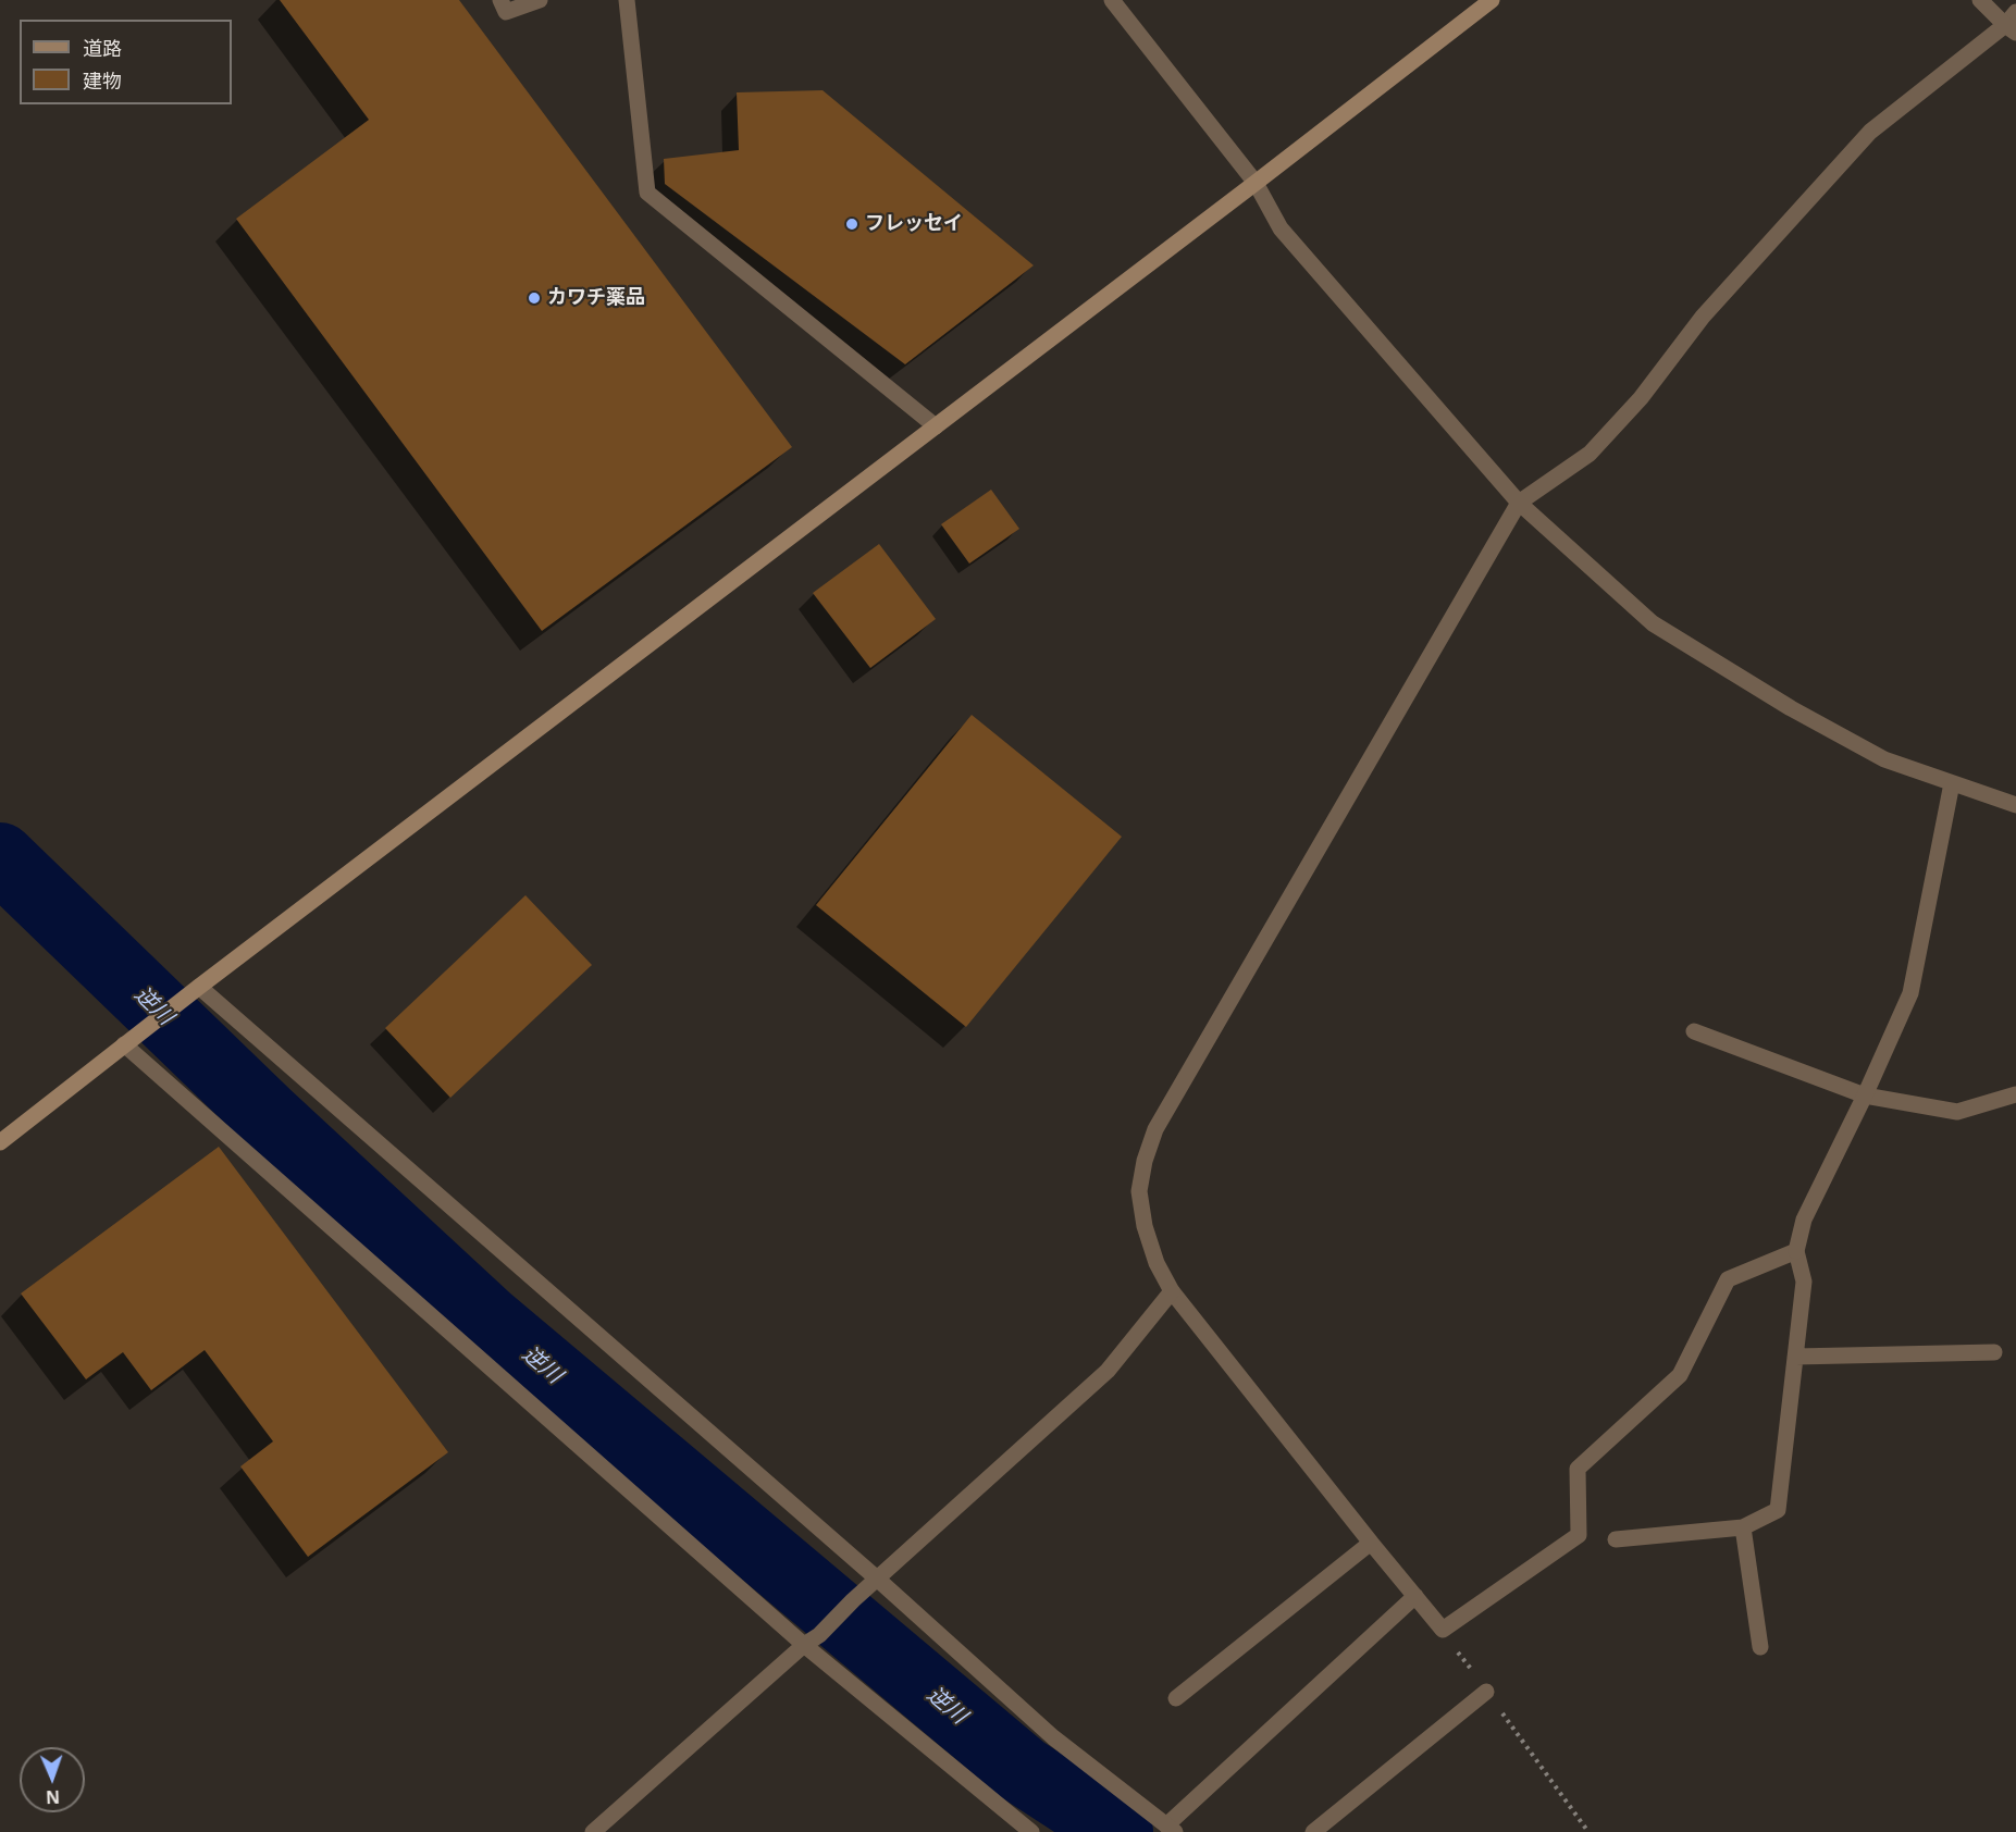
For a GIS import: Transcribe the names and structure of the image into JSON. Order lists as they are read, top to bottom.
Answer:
{
  "water": ["逆川"],
  "places": ["フレッセイ", "カワチ薬品"],
  "legend": ["道路", "建物"],
  "north": "bottom"
}
